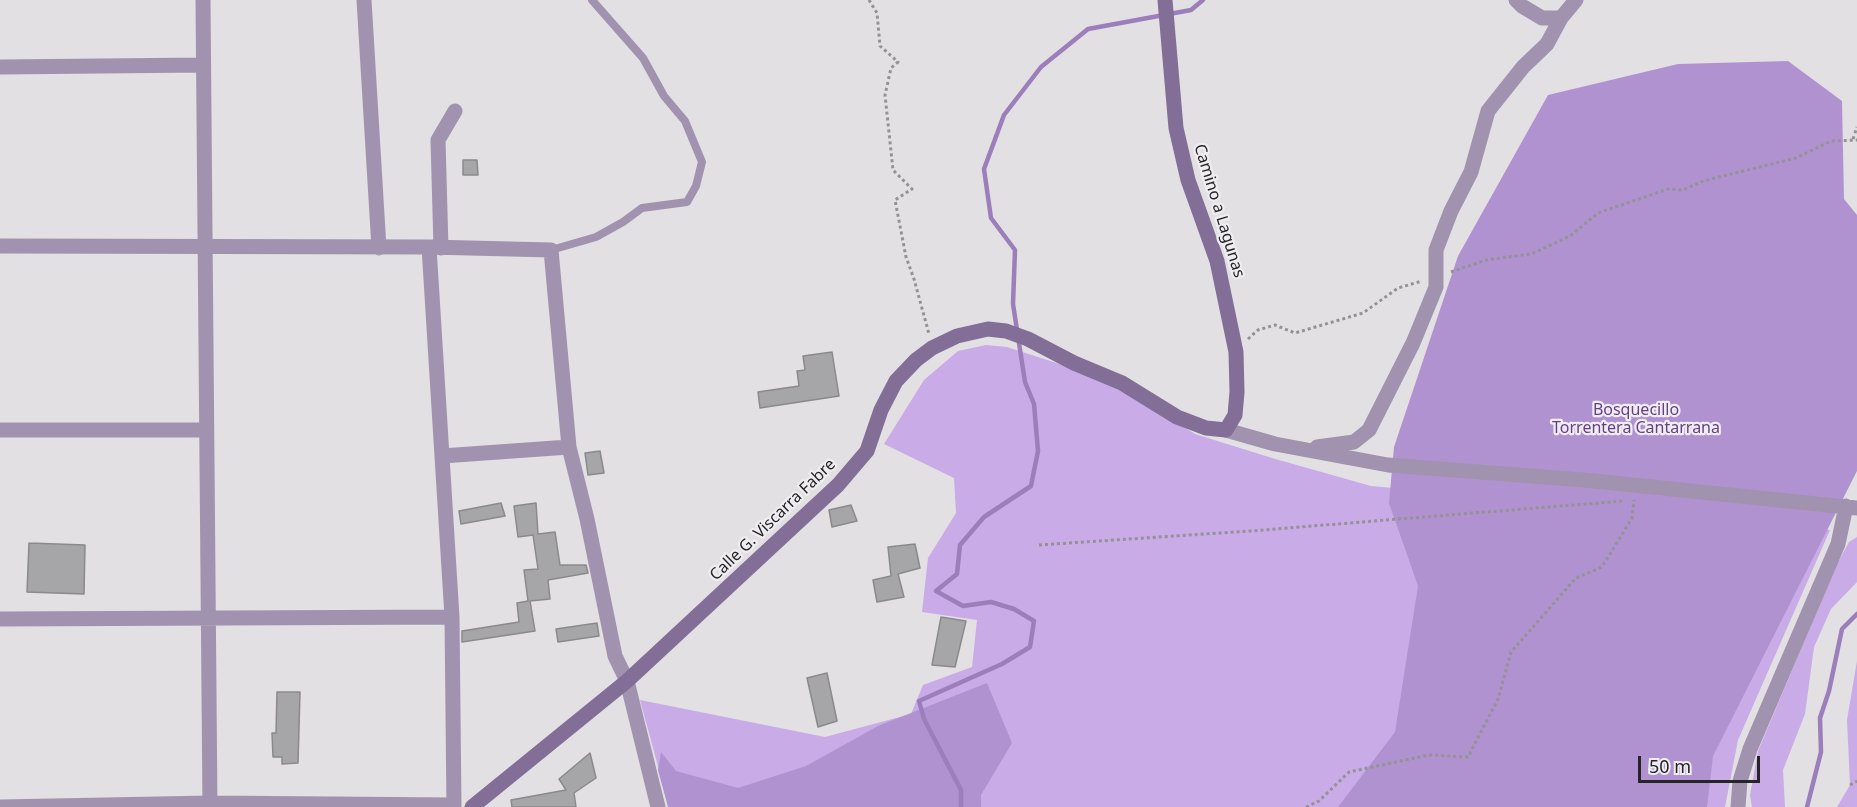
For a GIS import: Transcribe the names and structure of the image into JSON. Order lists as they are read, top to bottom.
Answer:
{
  "streets": {
    "street": ["Camino a Lagunas", "Calle G. Viscarra Fabre"]
  },
  "crossings": [
    ["Camino a Lagunas", "Calle G. Viscarra Fabre"]
  ],
  "parks": ["Bosquecillo Torrentera Cantarrana"],
  "scale_bar": "50 m"
}
